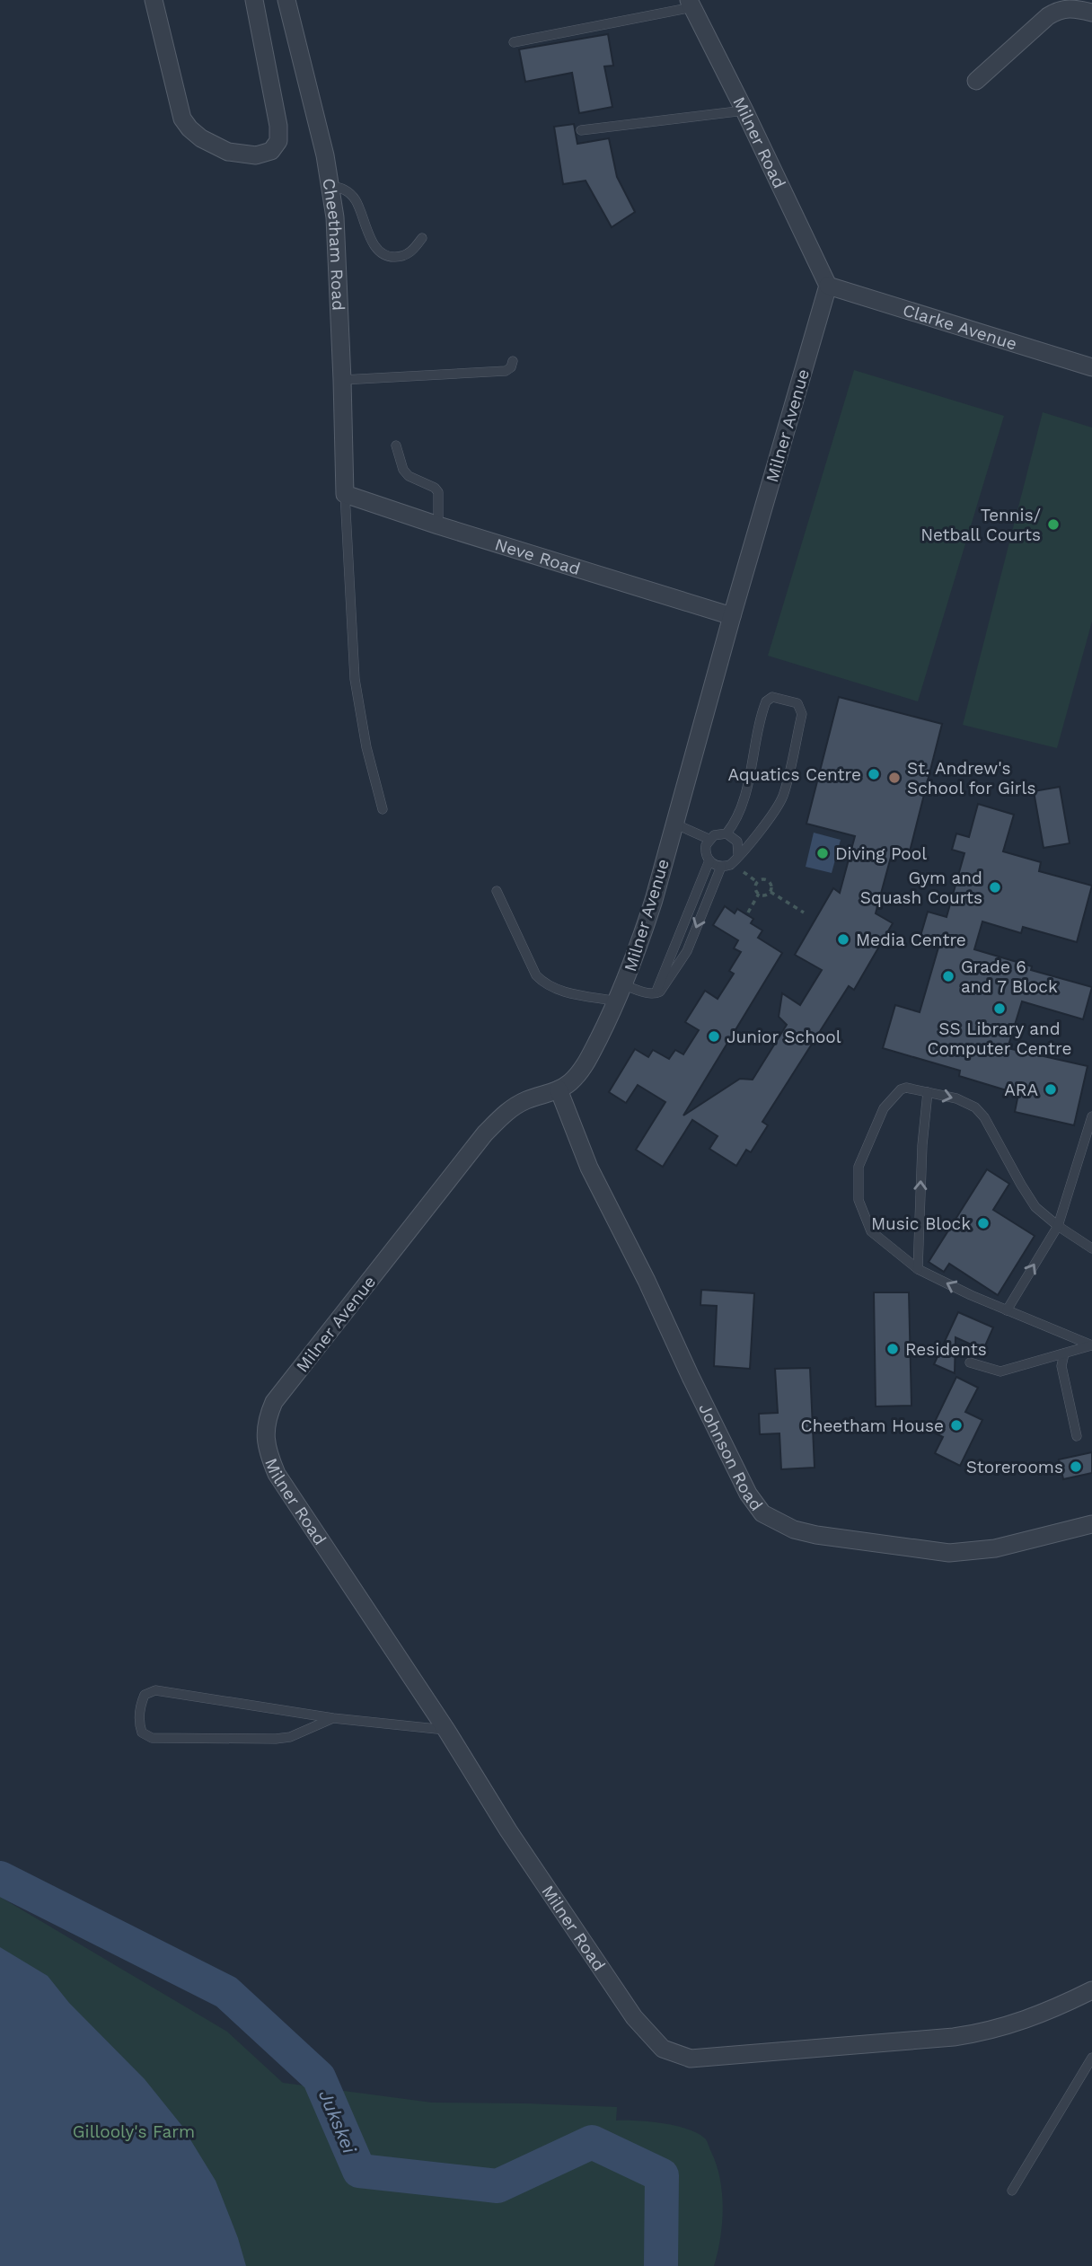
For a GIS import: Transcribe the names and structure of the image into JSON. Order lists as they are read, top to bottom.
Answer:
{
  "streets": {
    "street": [
      "Milner Road",
      "Cheetham Road",
      "Clarke Avenue",
      "Milner Avenue",
      "Neve Road",
      "Johnson Road"
    ]
  },
  "crossings": [
    ["Milner Road", "Clarke Avenue"],
    ["Milner Road", "Milner Avenue"],
    ["Cheetham Road", "Neve Road"],
    ["Clarke Avenue", "Milner Avenue"],
    ["Milner Avenue", "Neve Road"],
    ["Milner Avenue", "Johnson Road"]
  ],
  "water": ["Jukskei"],
  "parks": ["Gillooly's Farm"],
  "places": [
    "Tennis/ Netball Courts",
    "Aquatics Centre",
    "St. Andrew's School for Girls",
    "Diving Pool",
    "Gym and Squash Courts",
    "Media Centre",
    "Grade 6 and 7 Block",
    "SS Library and Computer Centre",
    "Junior School",
    "ARA",
    "Music Block",
    "Residents",
    "Cheetham House",
    "Storerooms"
  ]
}
